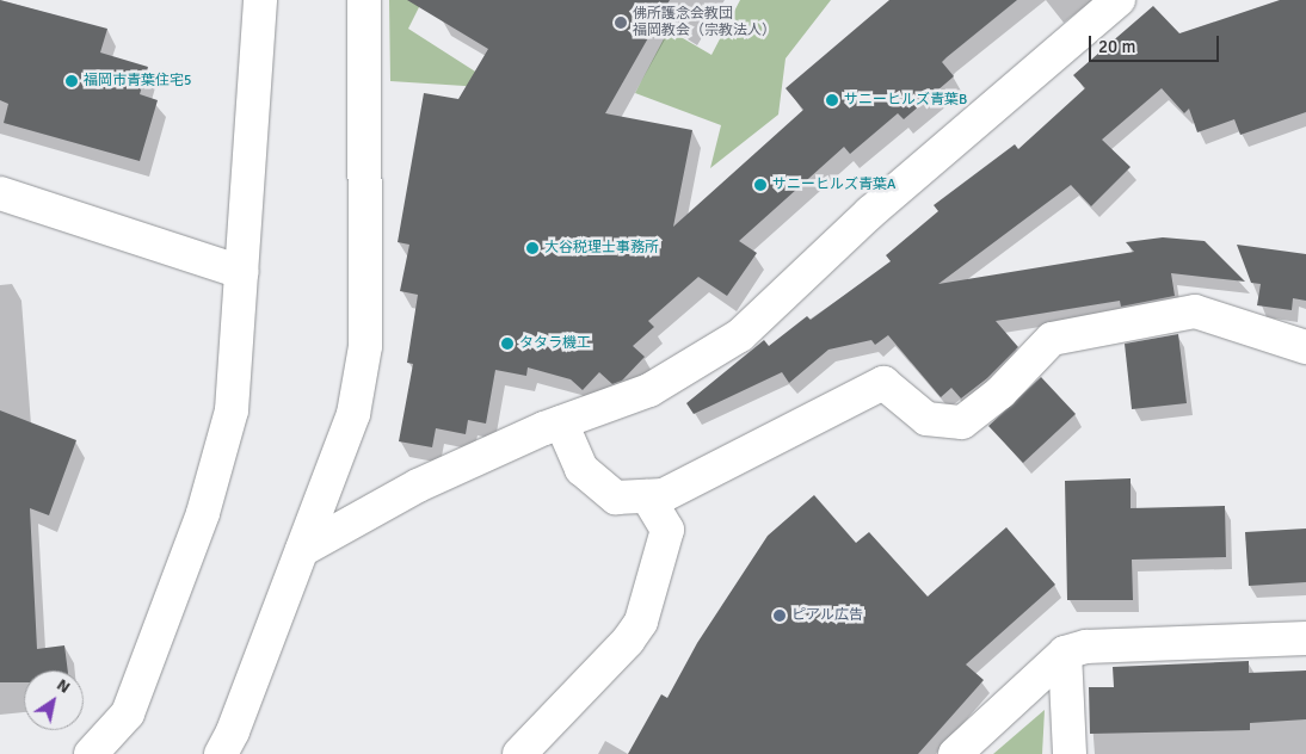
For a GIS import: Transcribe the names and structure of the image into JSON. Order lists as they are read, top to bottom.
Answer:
{
  "places": [
    "佛所護念会教団 福岡教会（宗教法人）",
    "福岡市青葉住宅5",
    "サニーヒルズ青葉B",
    "サニーヒルズ青葉A",
    "大谷税理士事務所",
    "タタラ機工",
    "ピアル広告"
  ],
  "scale_bar": "20 m",
  "north": "top right"
}
